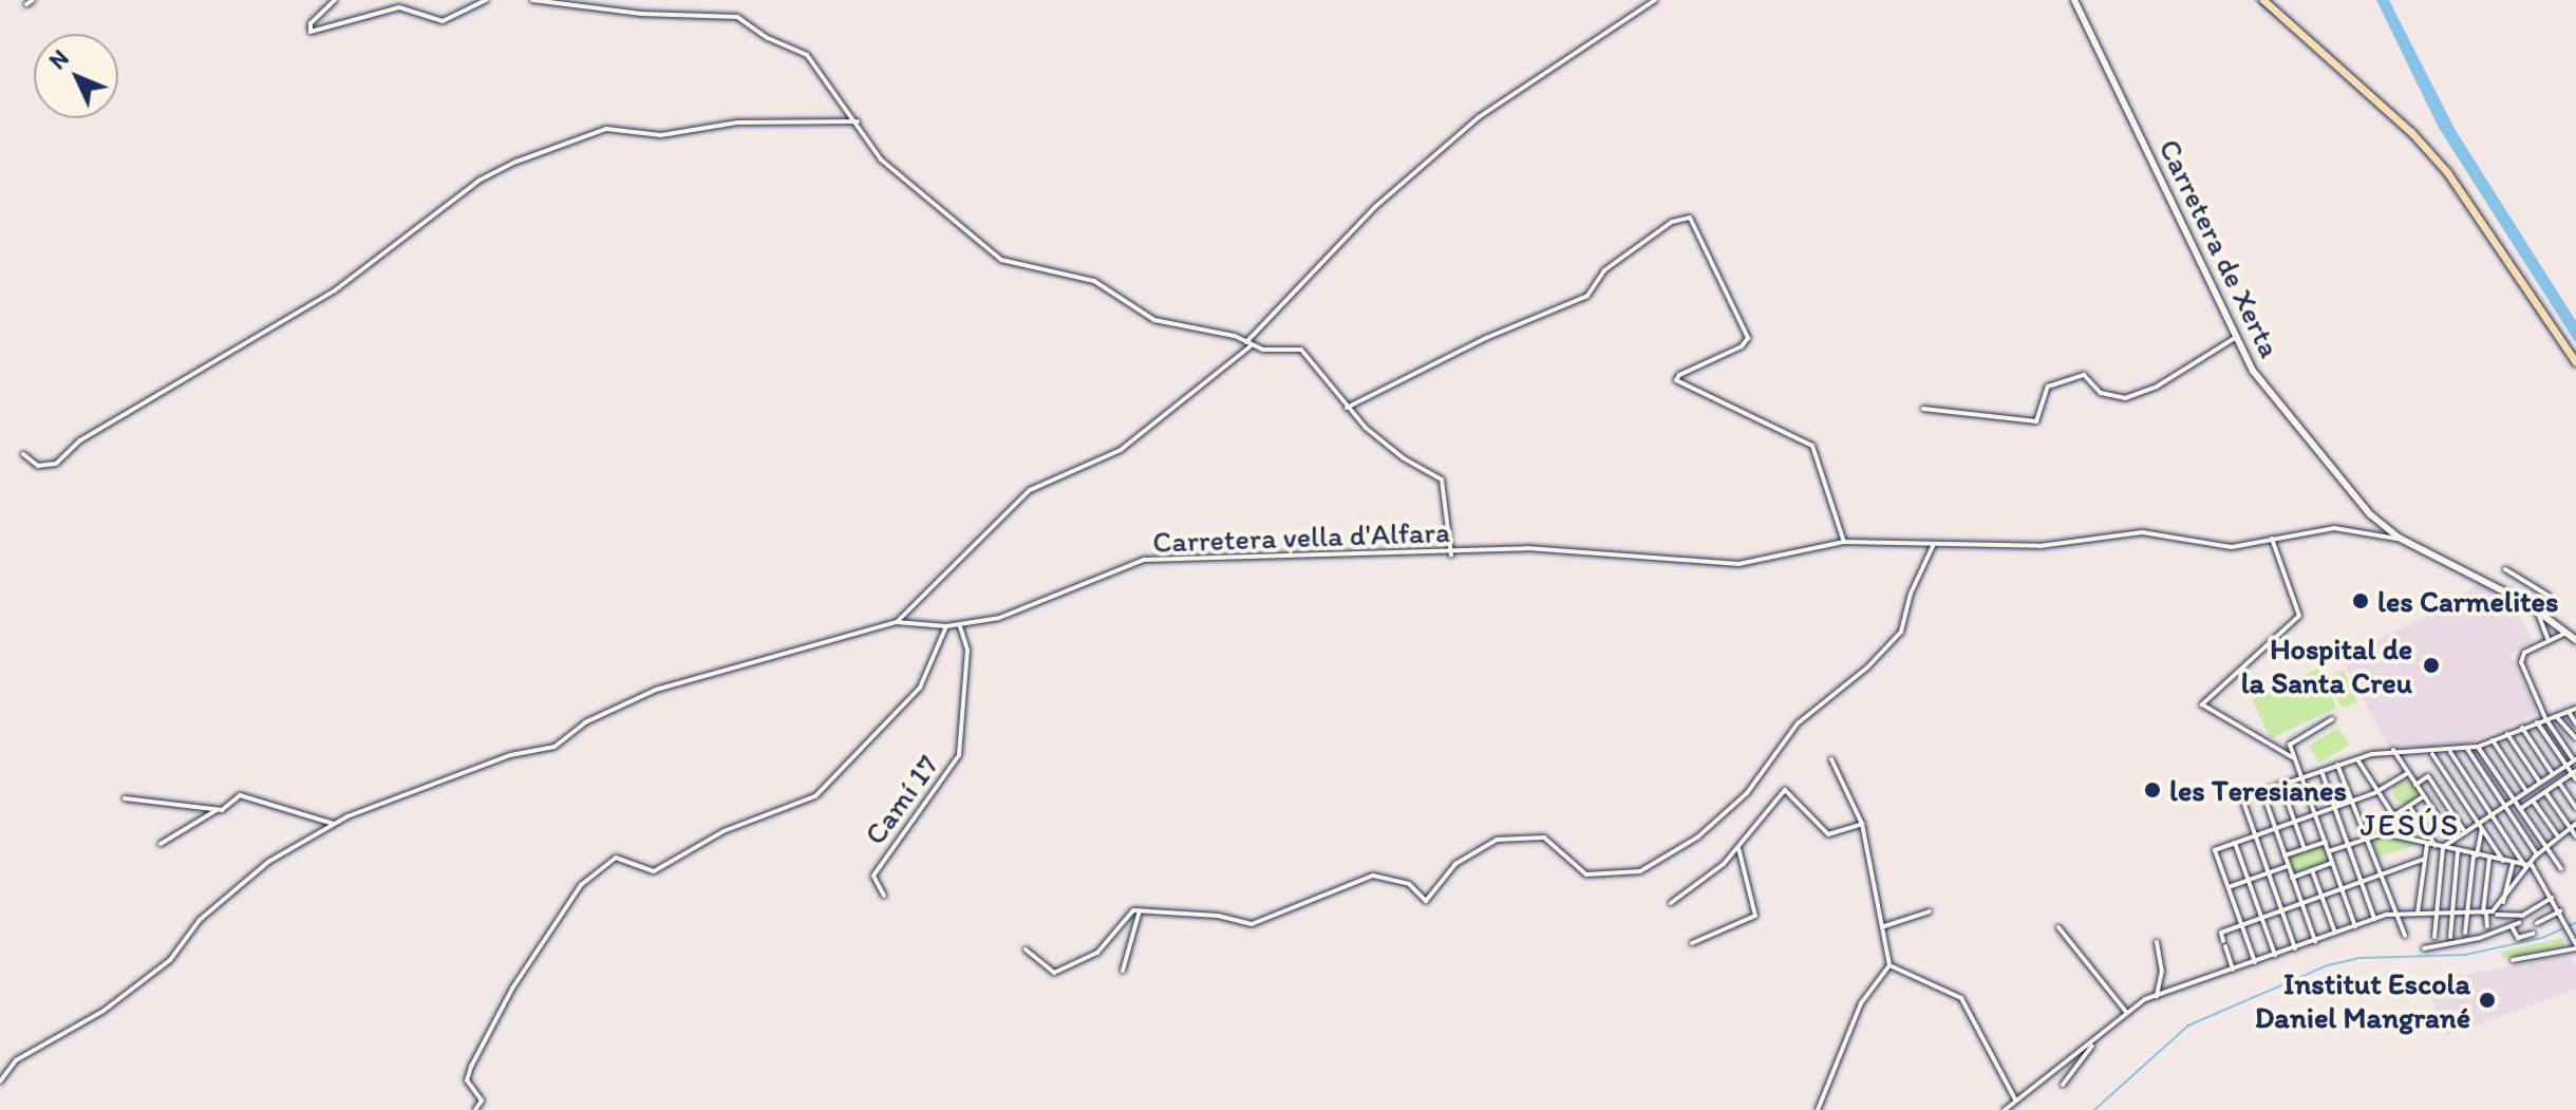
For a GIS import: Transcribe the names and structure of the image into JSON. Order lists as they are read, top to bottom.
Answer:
{
  "streets": {
    "main road": ["Carretera de Xerta"],
    "street": ["Carretera vella d'Alfara", "Camí 17"]
  },
  "crossings": [
    ["Carretera de Xerta", "Carretera vella d'Alfara"],
    ["Carretera vella d'Alfara", "Camí 17"]
  ],
  "districts": ["JESÚS"],
  "places": [
    "les Carmelites",
    "Hospital de la Santa Creu",
    "les Teresianes",
    "Institut Escola Daniel Mangrané"
  ],
  "north": "top left"
}
